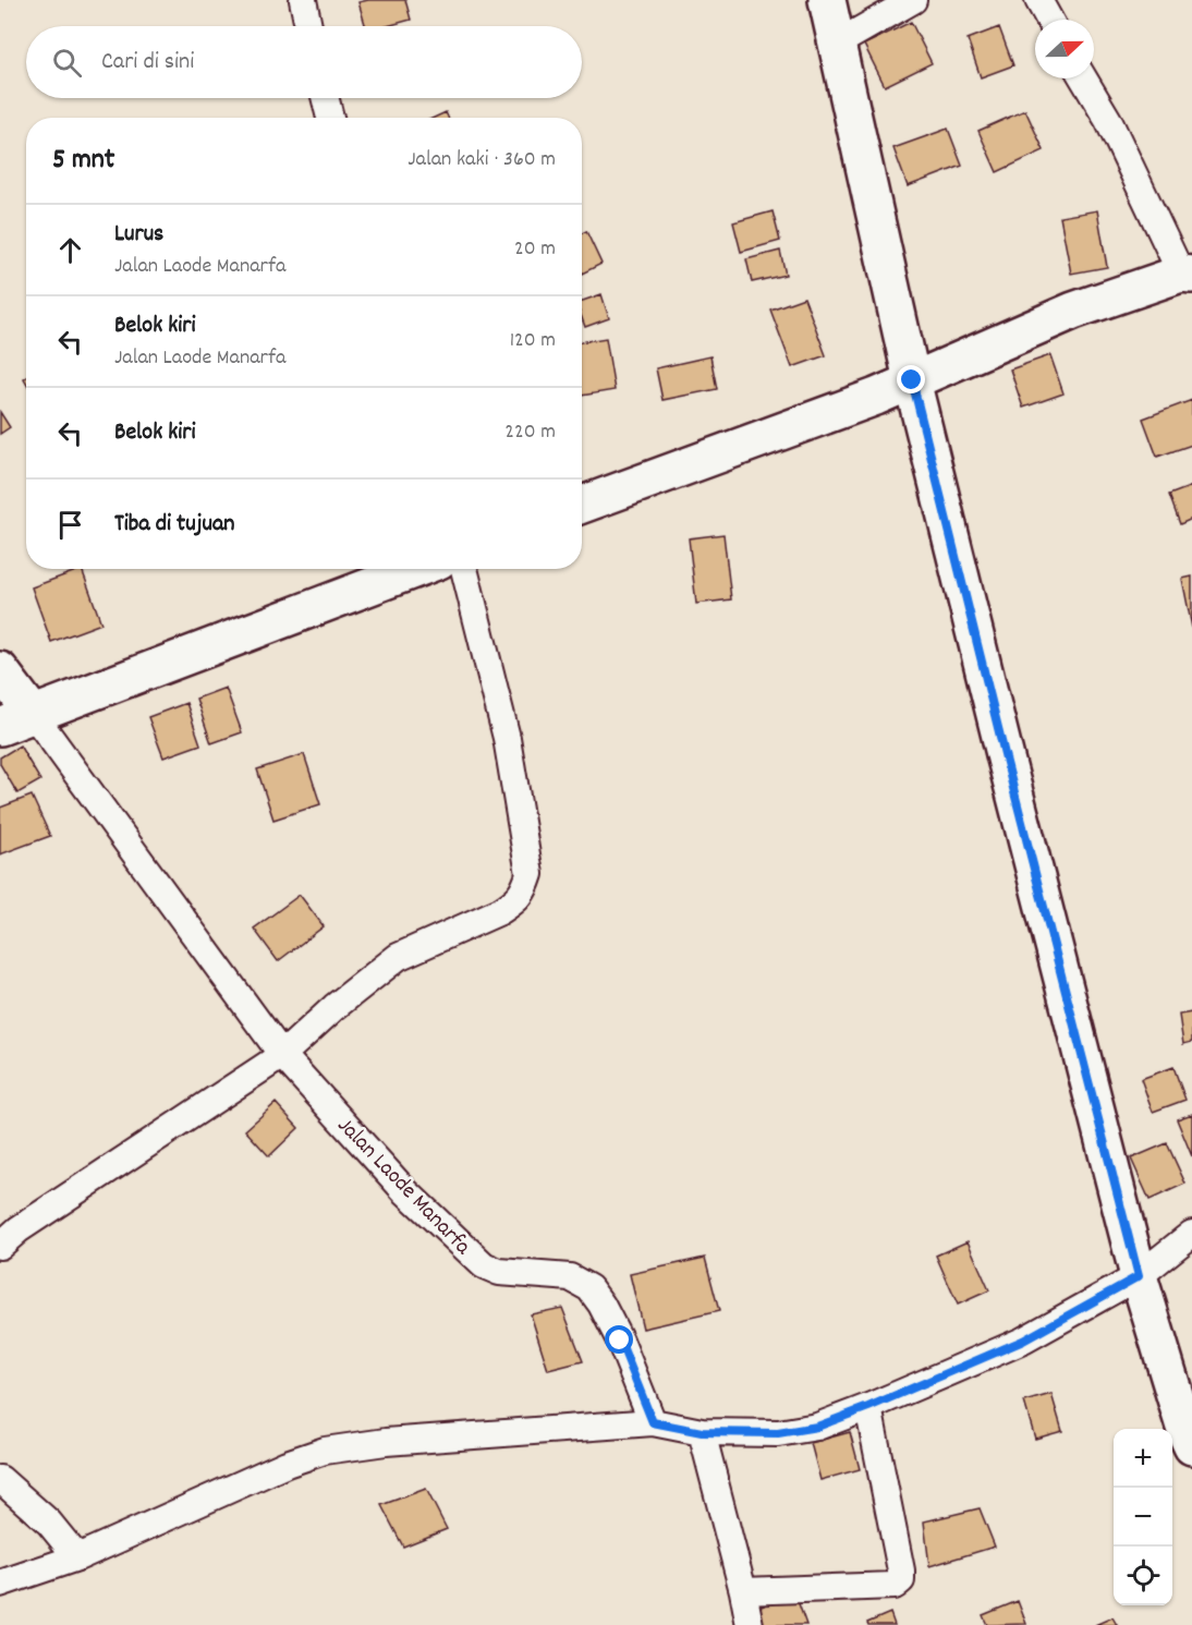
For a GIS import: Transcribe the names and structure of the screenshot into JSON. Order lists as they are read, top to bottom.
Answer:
{
  "streets": {
    "street": ["Jalan Laode Manarfa"]
  },
  "north": "right",
  "page": {
    "search": "Cari di sini",
    "heading": ["5 mnt", "Jalan kaki · 360 m"],
    "list": [
      ["Lurus", "Jalan Laode Manarfa", "20 m"],
      ["Belok kiri", "Jalan Laode Manarfa", "120 m"],
      ["Belok kiri", "220 m"],
      "Tiba di tujuan"
    ],
    "map_buttons": ["+", "−"]
  }
}
